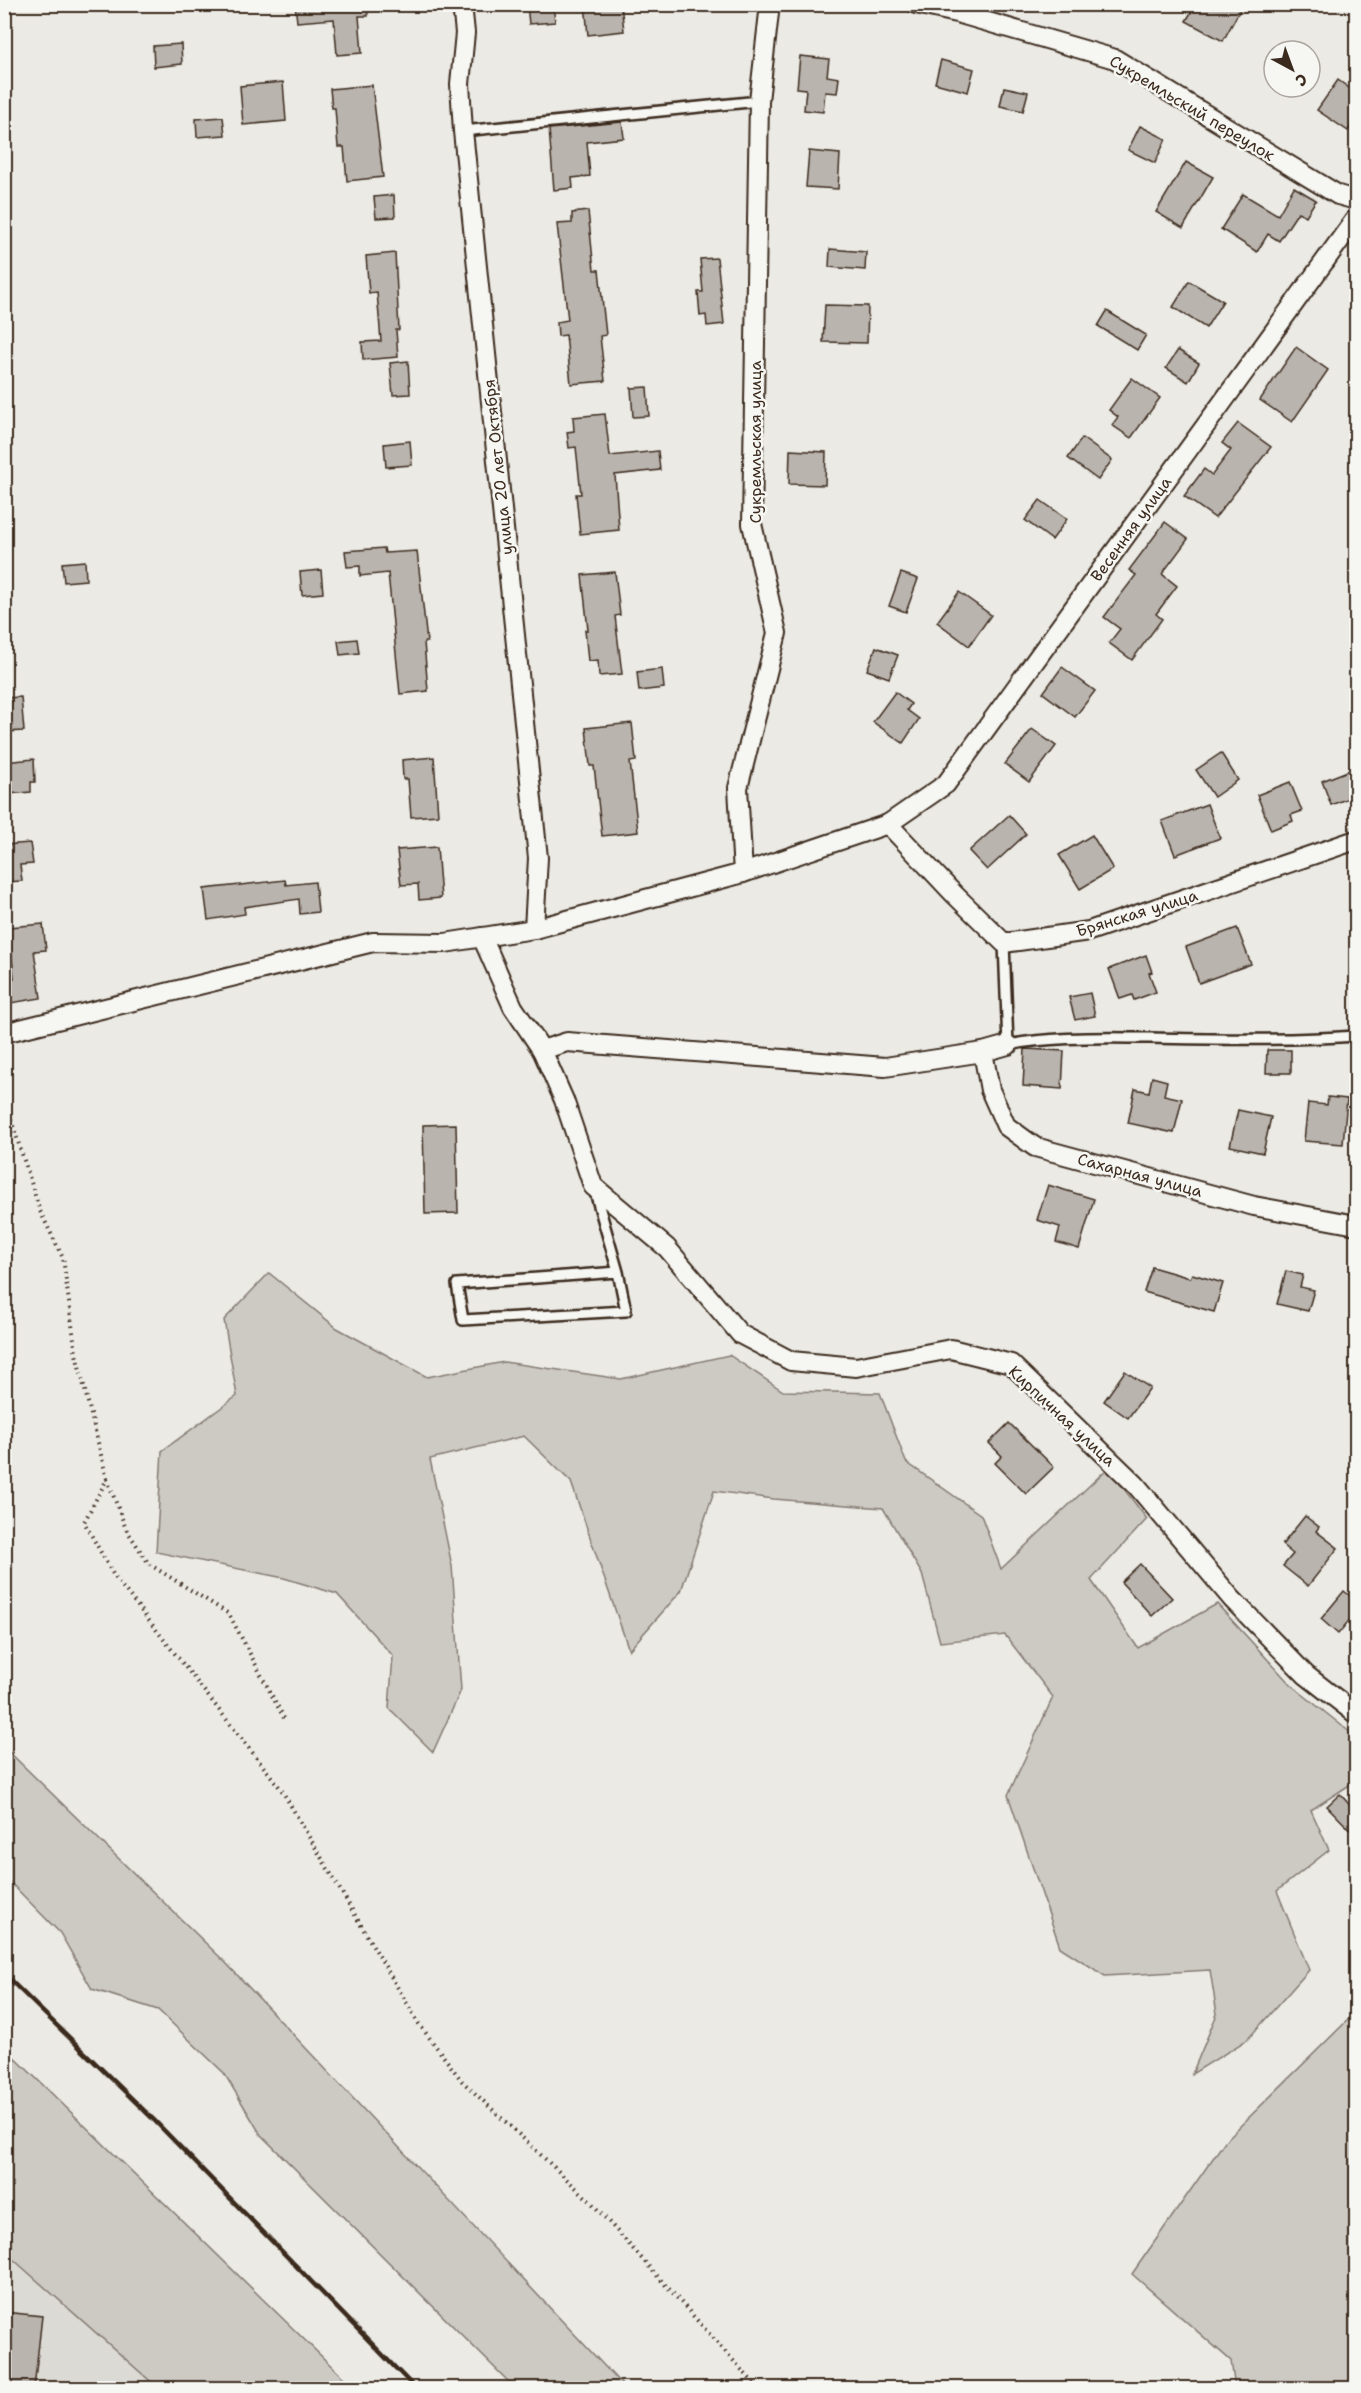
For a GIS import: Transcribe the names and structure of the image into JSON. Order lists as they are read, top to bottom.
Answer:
{
  "streets": {
    "street": [
      "Сукремльский переулок",
      "Сукремльская улица",
      "улица 20 лет Октября",
      "Весенняя улица",
      "Брянская улица",
      "Сахарная улица",
      "Кирпичная улица"
    ]
  },
  "crossings": [
    ["Сукремльская улица", "Весенняя улица"],
    ["улица 20 лет Октября", "Весенняя улица"]
  ],
  "north": "bottom right"
}
